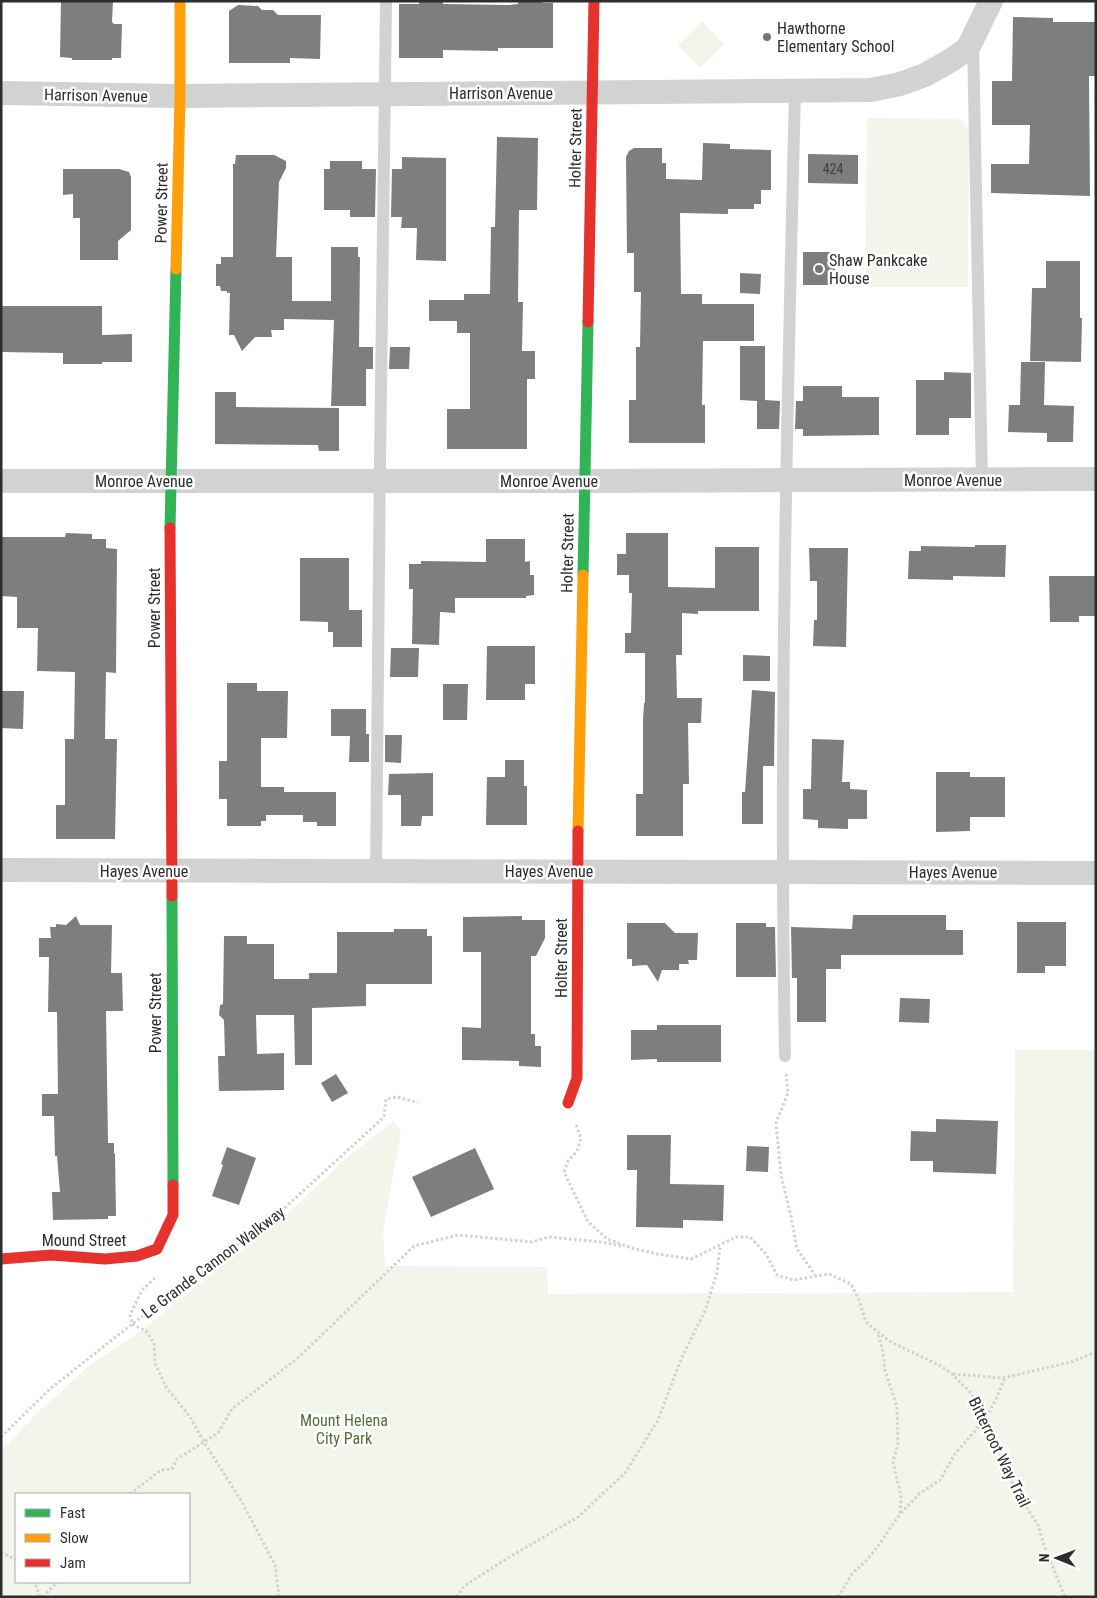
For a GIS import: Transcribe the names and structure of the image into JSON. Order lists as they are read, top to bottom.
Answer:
{
  "streets": {
    "street": [
      "Harrison Avenue",
      "Holter Street",
      "Power Street",
      "Monroe Avenue",
      "Hayes Avenue",
      "Mound Street"
    ],
    "path": ["Le Grande Cannon Walkway", "Bitterroot Way Trail"]
  },
  "crossings": [
    ["Harrison Avenue", "Holter Street"],
    ["Harrison Avenue", "Power Street"],
    ["Holter Street", "Monroe Avenue"],
    ["Holter Street", "Hayes Avenue"],
    ["Holter Street", "Bitterroot Way Trail"],
    ["Power Street", "Monroe Avenue"],
    ["Power Street", "Hayes Avenue"],
    ["Power Street", "Mound Street"]
  ],
  "parks": ["Mount Helena City Park"],
  "places": ["Hawthorne Elementary School", "Shaw Pankcake House"],
  "house_numbers": ["424"],
  "legend": ["Fast", "Slow", "Jam"],
  "north": "left"
}
